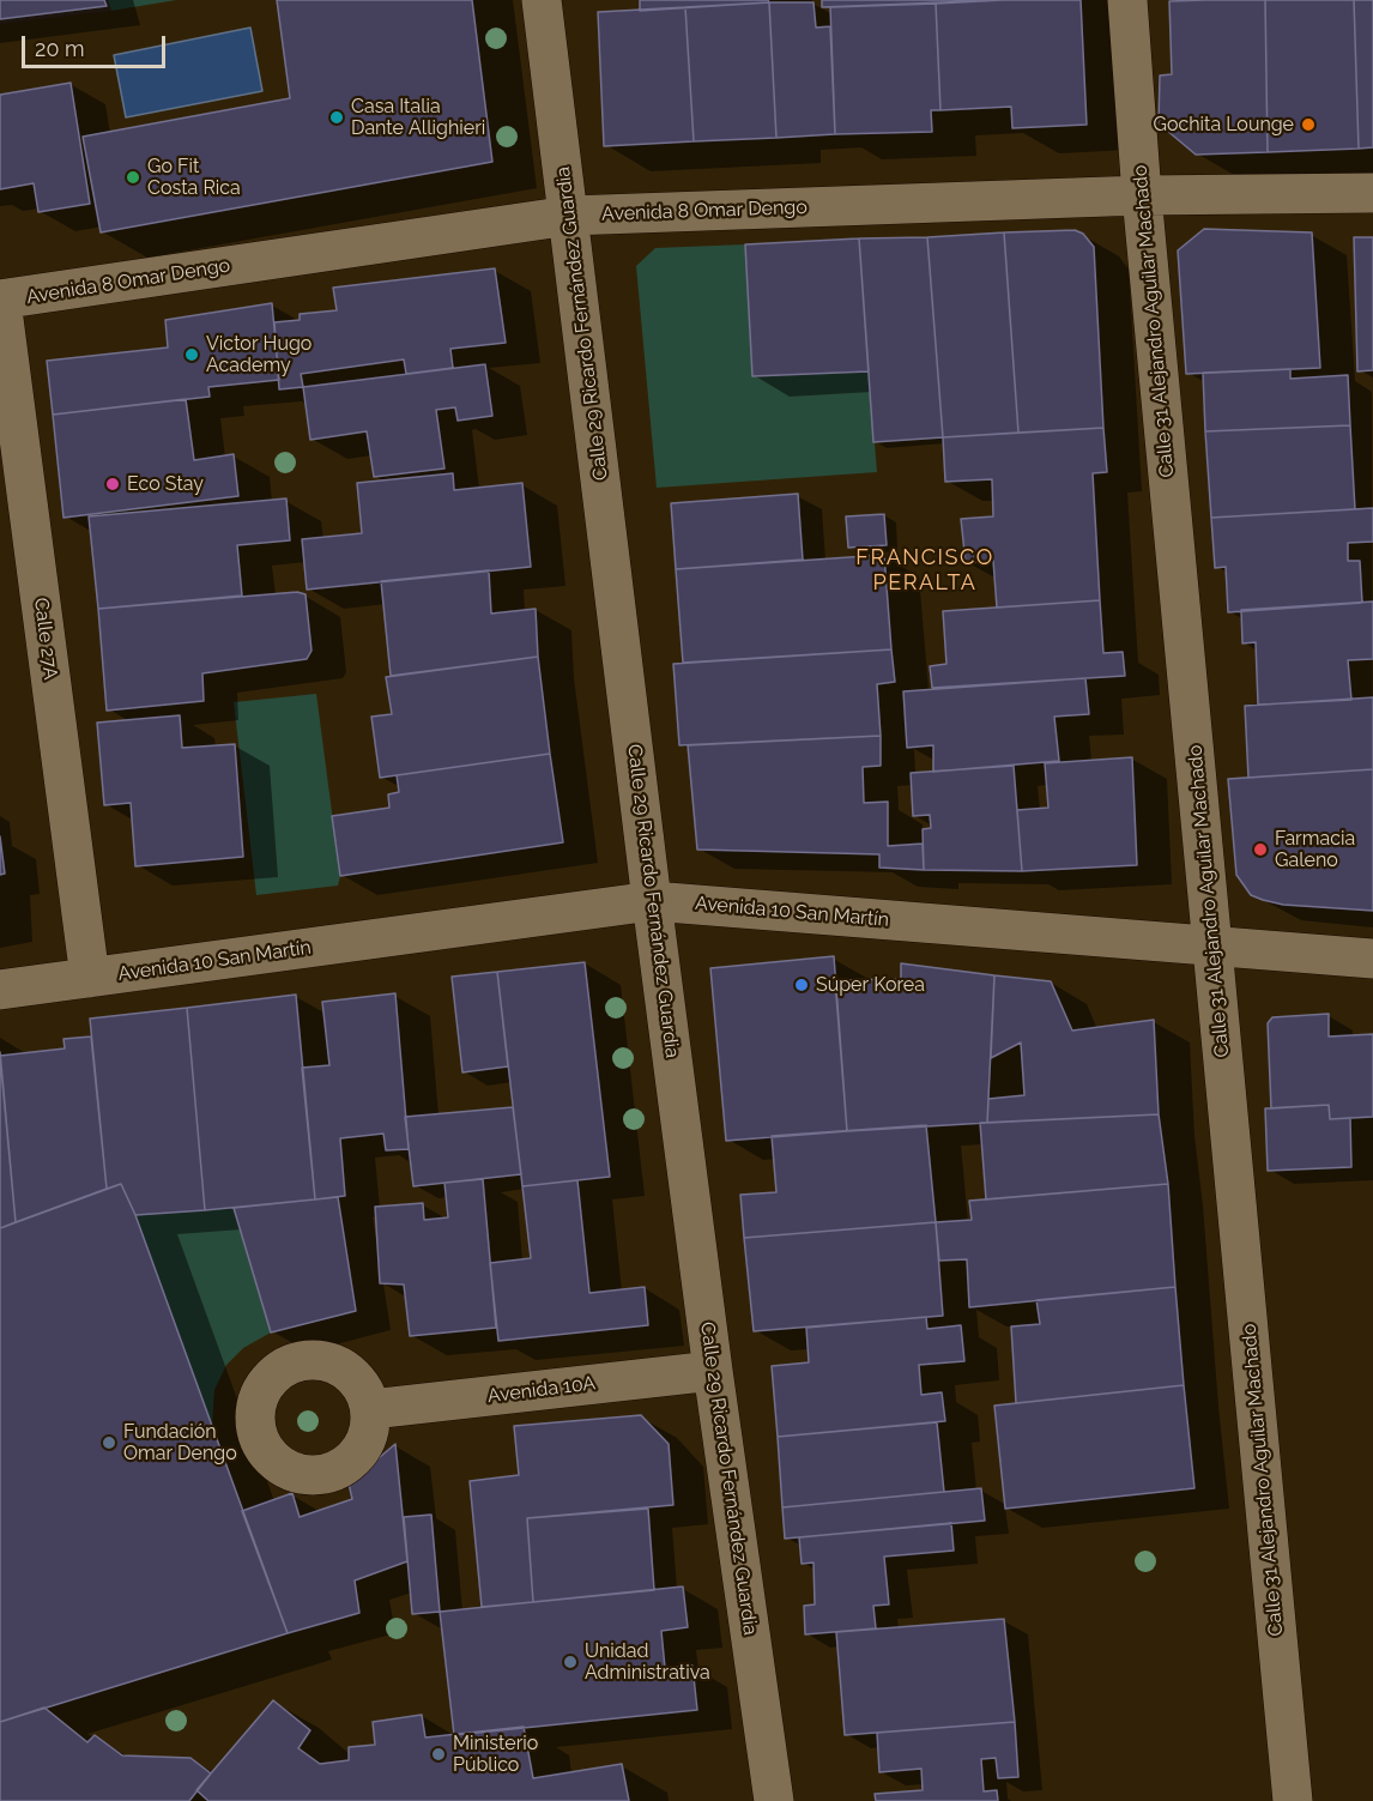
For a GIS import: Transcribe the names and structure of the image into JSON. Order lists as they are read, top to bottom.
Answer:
{
  "streets": {
    "street": [
      "Avenida 8 Omar Dengo",
      "Calle 31 Alejandro Aguilar Machado",
      "Calle 29 Ricardo Fernández Guardia",
      "Calle 27A",
      "Avenida 10 San Martín",
      "Avenida 10A"
    ]
  },
  "crossings": [
    ["Avenida 8 Omar Dengo", "Calle 31 Alejandro Aguilar Machado"],
    ["Avenida 8 Omar Dengo", "Calle 29 Ricardo Fernández Guardia"],
    ["Avenida 8 Omar Dengo", "Calle 27A"],
    ["Calle 31 Alejandro Aguilar Machado", "Avenida 10 San Martín"],
    ["Calle 29 Ricardo Fernández Guardia", "Avenida 10 San Martín"],
    ["Calle 29 Ricardo Fernández Guardia", "Avenida 10A"],
    ["Calle 27A", "Avenida 10 San Martín"]
  ],
  "districts": ["FRANCISCO PERALTA"],
  "places": [
    "Casa Italia Dante Allighieri",
    "Gochita Lounge",
    "Go Fit Costa Rica",
    "Victor Hugo Academy",
    "Eco Stay",
    "Farmacia Galeno",
    "Súper Korea",
    "Fundación Omar Dengo",
    "Unidad Administrativa",
    "Ministerio Público"
  ],
  "scale_bar": "20 m"
}
